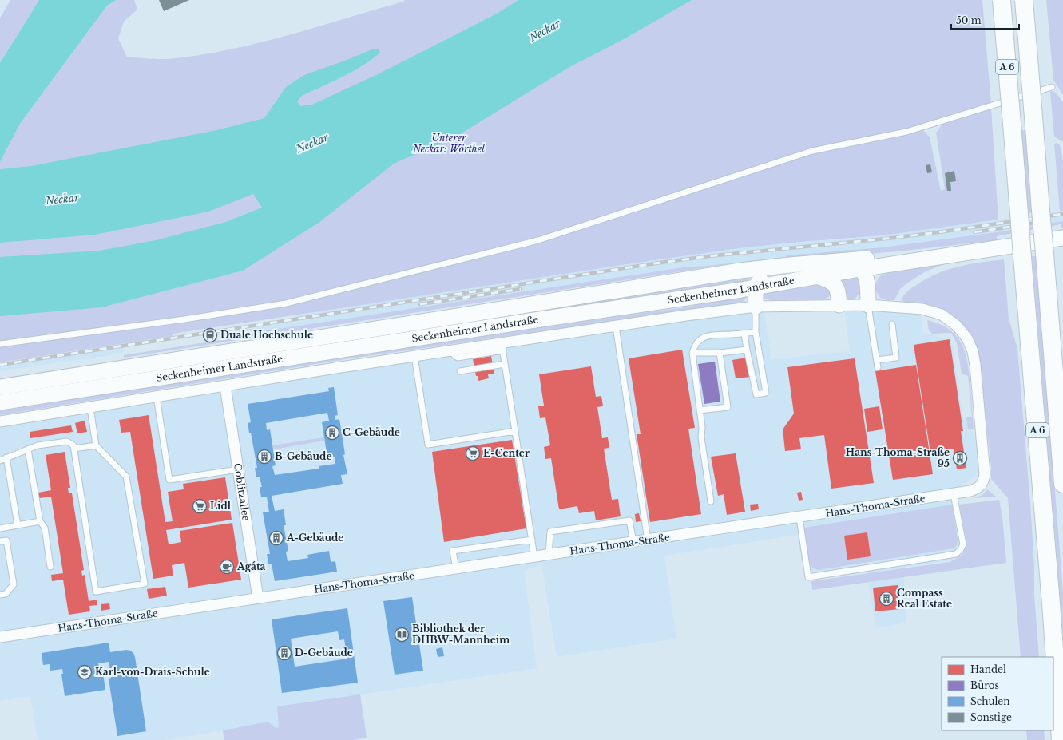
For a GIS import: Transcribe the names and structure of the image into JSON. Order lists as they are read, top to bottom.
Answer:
{
  "streets": {
    "highway": ["A 6"],
    "main road": ["Seckenheimer Landstraße"],
    "street": ["Coblitzallee", "Hans-Thoma-Straße"]
  },
  "crossings": [
    ["Seckenheimer Landstraße", "Coblitzallee"],
    ["Seckenheimer Landstraße", "Hans-Thoma-Straße"],
    ["Coblitzallee", "Hans-Thoma-Straße"]
  ],
  "water": ["Neckar"],
  "parks": ["Unterer Neckar: Wörthel"],
  "places": {
    "station": ["Duale Hochschule"],
    "building": [
      "C-Gebäude",
      "B-Gebäude",
      "Hans-Thoma-Straße 95",
      "A-Gebäude",
      "Compass Real Estate",
      "D-Gebäude"
    ],
    "supermarket": ["E-Center", "Lidl"],
    "cafe": ["Agáta"],
    "library": ["Bibliothek der DHBW-Mannheim"],
    "school or university": ["Karl-von-Drais-Schule"]
  },
  "legend": [
    "Handel",
    "Büros",
    "Schulen",
    "Sonstige"
  ],
  "scale_bar": "50 m"
}
